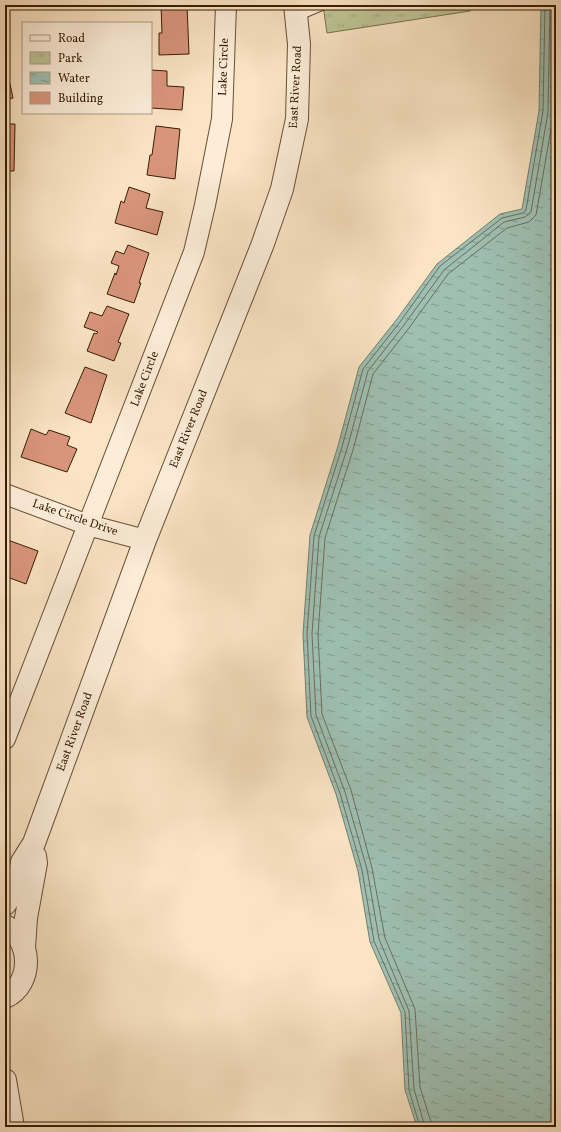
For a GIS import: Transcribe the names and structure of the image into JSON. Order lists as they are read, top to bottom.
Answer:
{
  "streets": {
    "street": ["Lake Circle", "East River Road", "Lake Circle Drive"]
  },
  "crossings": [
    ["Lake Circle", "Lake Circle Drive"],
    ["East River Road", "Lake Circle Drive"]
  ],
  "legend": [
    "Road",
    "Park",
    "Water",
    "Building"
  ]
}
